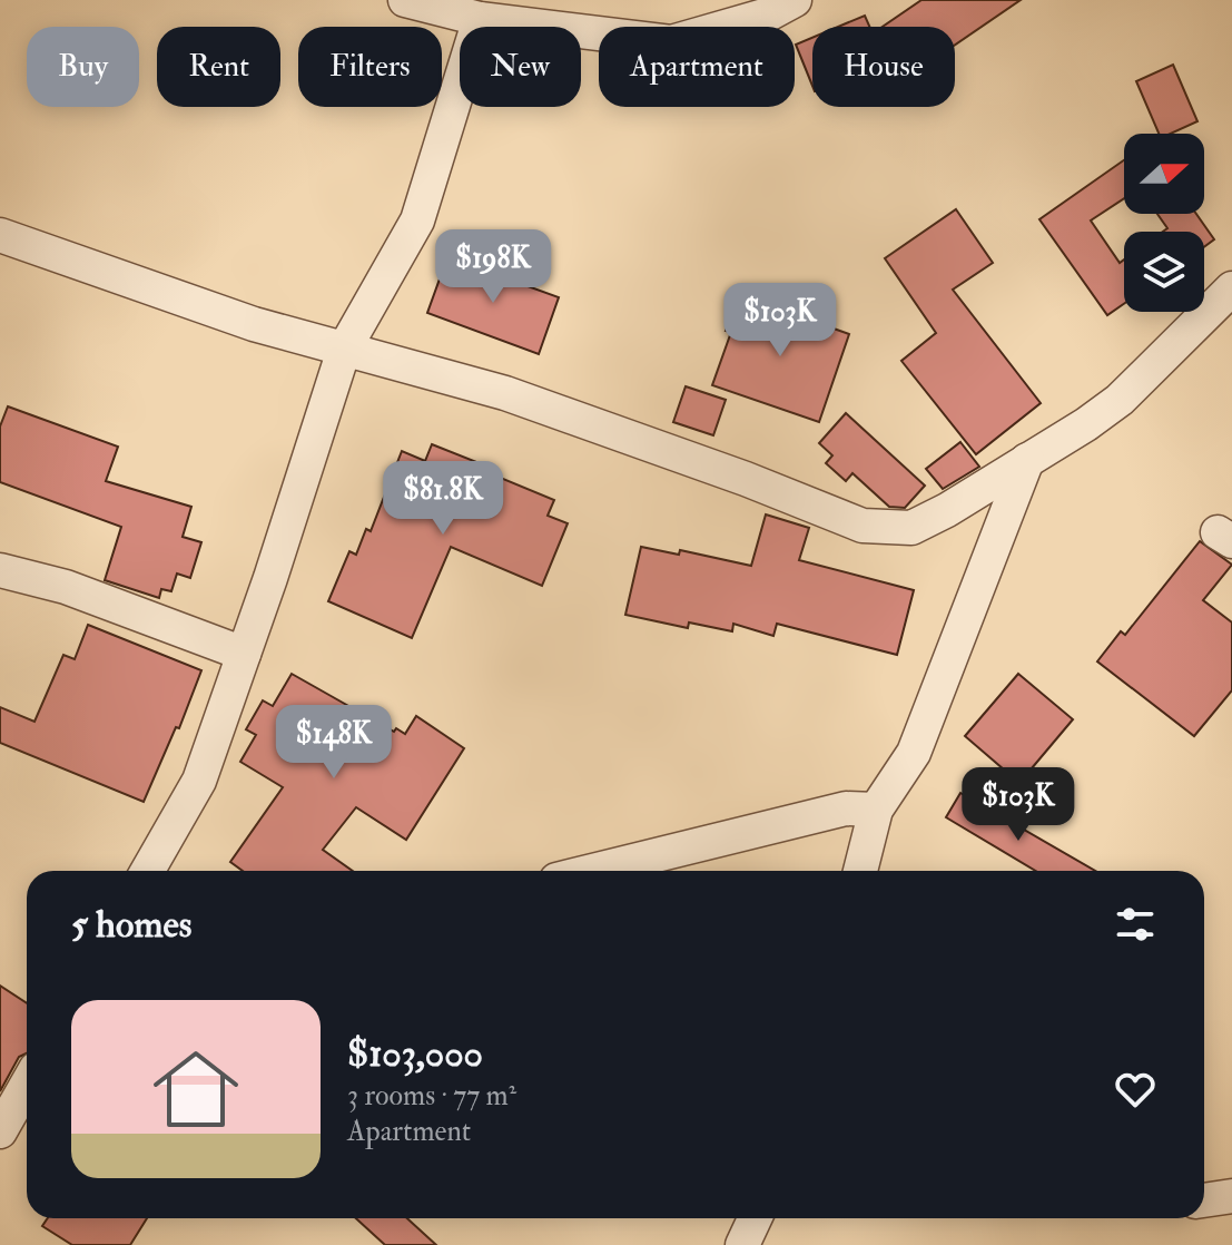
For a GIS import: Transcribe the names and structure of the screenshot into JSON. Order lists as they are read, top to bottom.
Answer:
{
  "north": "right",
  "page": {
    "chip": [
      "Buy",
      "Rent",
      "Filters",
      "New",
      "Apartment",
      "House"
    ],
    "price": [
      "$198K",
      "$103K",
      "$81.8K",
      "$148K",
      "$103K"
    ],
    "heading": "5 homes",
    "list": [
      {
        "name": "$103,000",
        "note": "3 rooms · 77 m² · Apartment"
      }
    ]
  }
}
